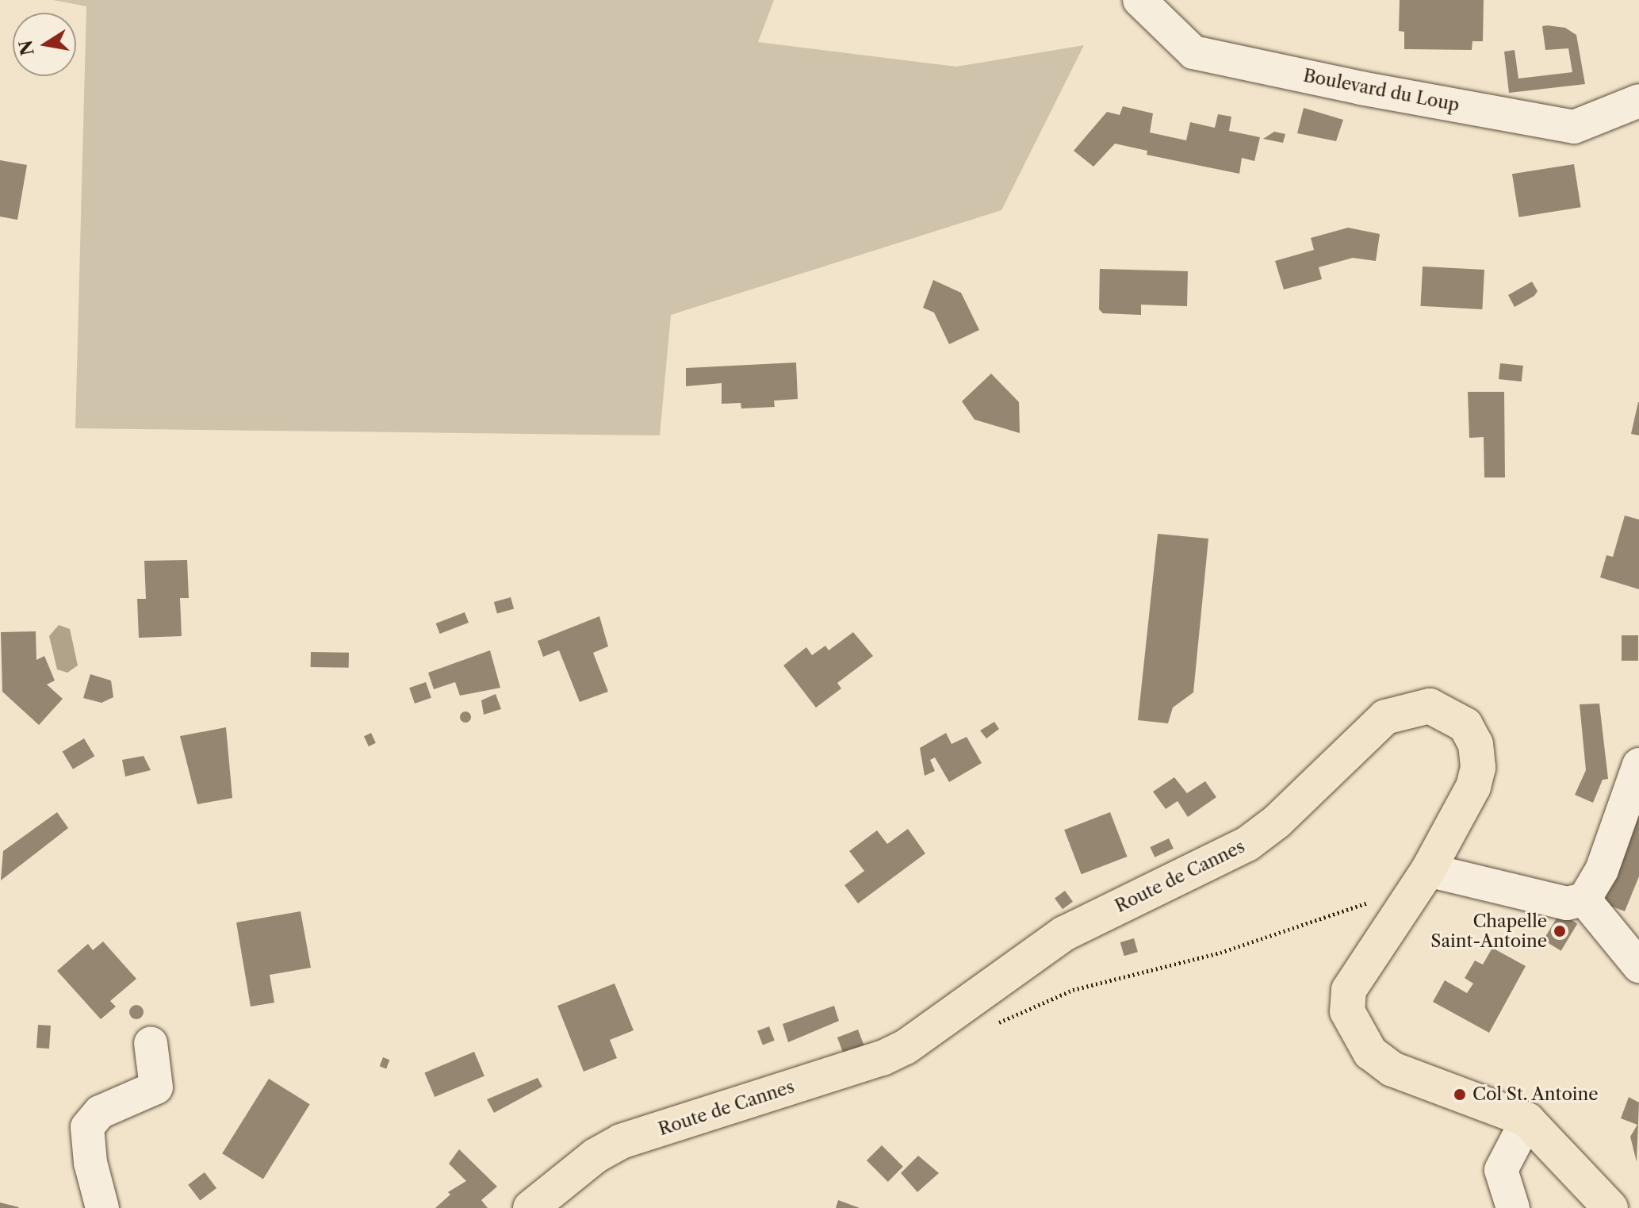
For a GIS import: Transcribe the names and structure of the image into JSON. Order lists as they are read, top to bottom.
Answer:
{
  "streets": {
    "main road": ["Route de Cannes"],
    "street": ["Boulevard du Loup"]
  },
  "places": ["Chapelle Saint-Antoine", "Col St. Antoine"],
  "north": "left"
}
